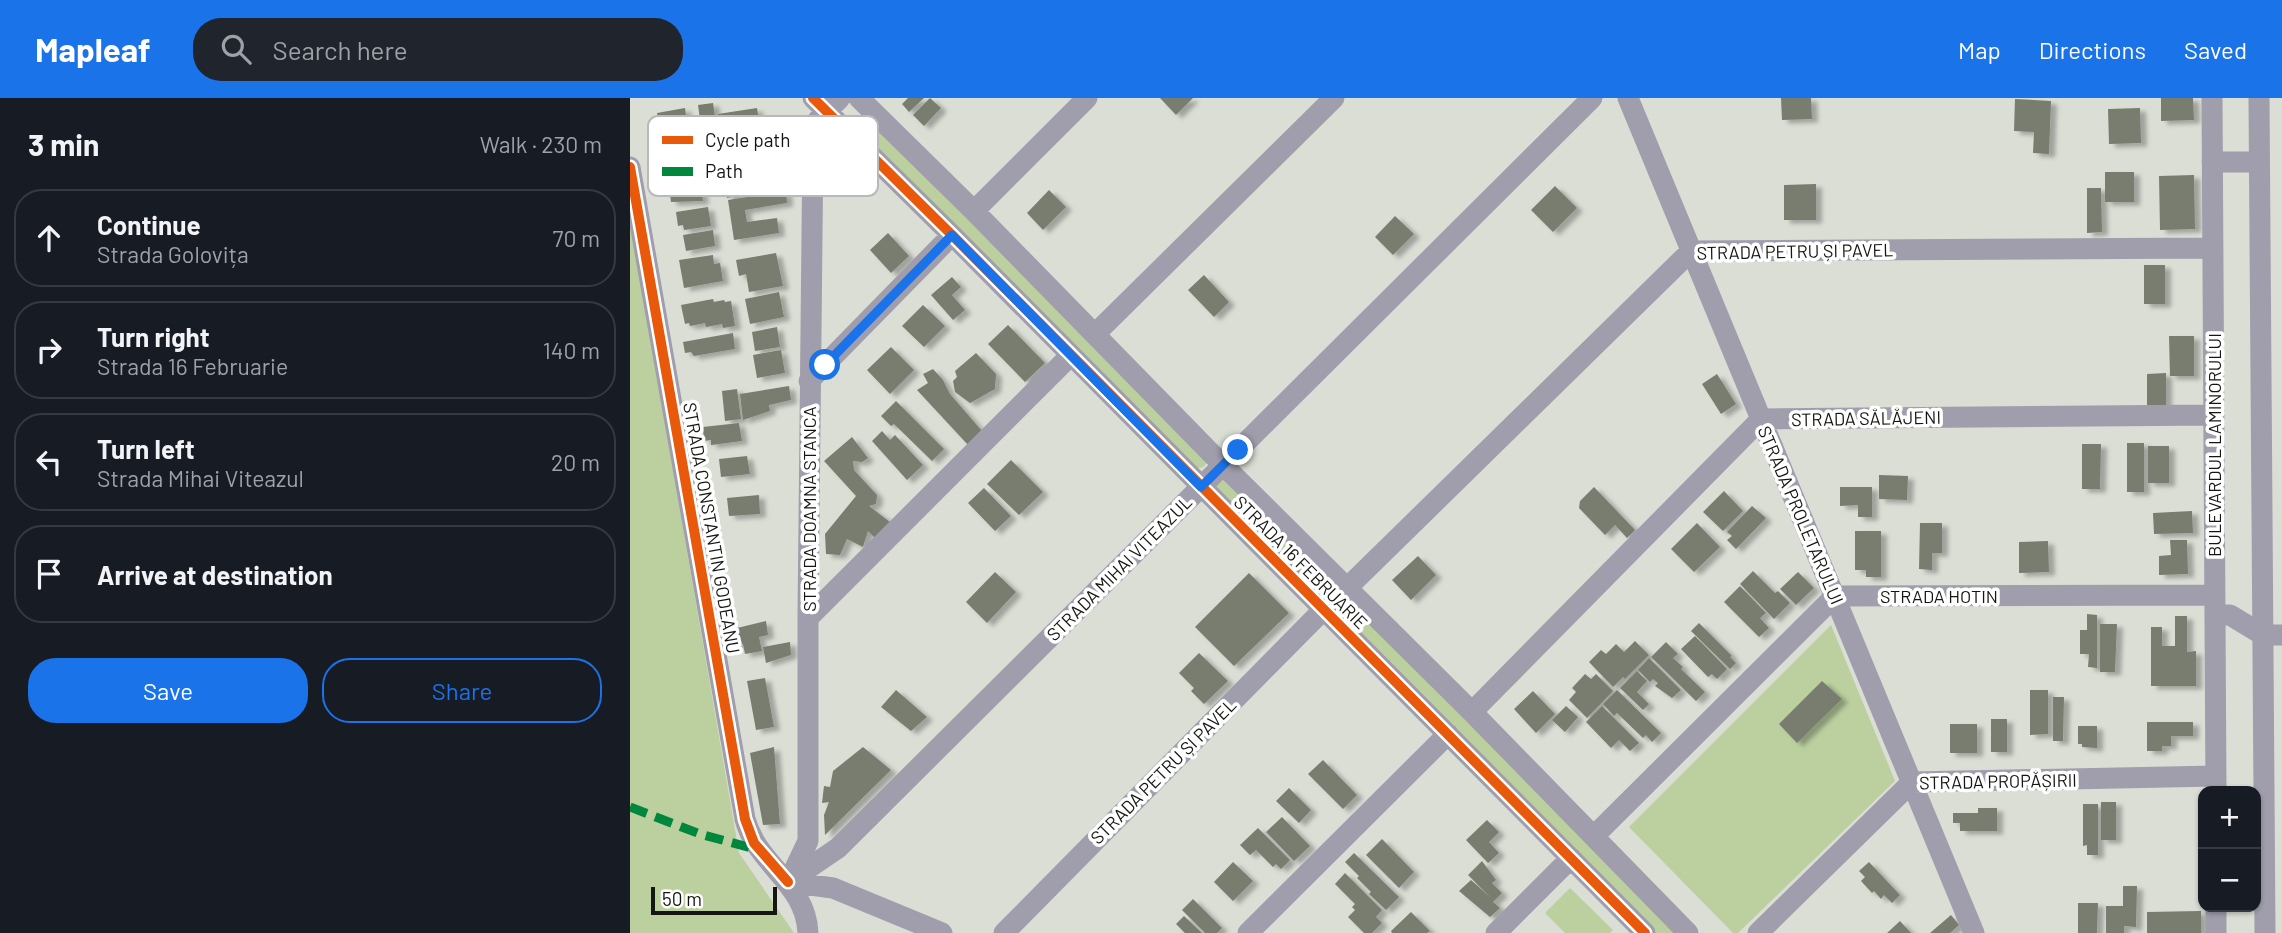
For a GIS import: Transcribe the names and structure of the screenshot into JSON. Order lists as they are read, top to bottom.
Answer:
{
  "streets": {
    "street": [
      "STRADA PETRU ȘI PAVEL",
      "STRADA SĂLĂJENI",
      "BULEVARDUL LAMINORULUI",
      "STRADA DOAMNA STANCA",
      "STRADA PROLETARULUI",
      "STRADA CONSTANTIN GODEANU",
      "STRADA 16 FEBRUARIE",
      "STRADA MIHAI VITEAZUL",
      "STRADA HOTIN",
      "STRADA PROPĂȘIRII"
    ]
  },
  "crossings": [
    ["STRADA PETRU ȘI PAVEL", "BULEVARDUL LAMINORULUI"],
    ["STRADA PETRU ȘI PAVEL", "STRADA PROLETARULUI"],
    ["STRADA PETRU ȘI PAVEL", "STRADA 16 FEBRUARIE"],
    ["STRADA SĂLĂJENI", "BULEVARDUL LAMINORULUI"],
    ["STRADA SĂLĂJENI", "STRADA PROLETARULUI"],
    ["BULEVARDUL LAMINORULUI", "STRADA HOTIN"],
    ["BULEVARDUL LAMINORULUI", "STRADA PROPĂȘIRII"],
    ["STRADA DOAMNA STANCA", "STRADA CONSTANTIN GODEANU"],
    ["STRADA DOAMNA STANCA", "STRADA MIHAI VITEAZUL"],
    ["STRADA PROLETARULUI", "STRADA HOTIN"],
    ["STRADA PROLETARULUI", "STRADA PROPĂȘIRII"],
    ["STRADA CONSTANTIN GODEANU", "STRADA MIHAI VITEAZUL"],
    ["STRADA 16 FEBRUARIE", "STRADA MIHAI VITEAZUL"]
  ],
  "legend": ["Cycle path", "Path"],
  "scale_bar": "50 m",
  "page": {
    "header": "Mapleaf",
    "search": "Search here",
    "nav": ["Map", "Directions", "Saved"],
    "heading": ["3 min", "Walk · 230 m"],
    "list": [
      ["Continue", "Strada Golovița", "70 m"],
      ["Turn right", "Strada 16 Februarie", "140 m"],
      ["Turn left", "Strada Mihai Viteazul", "20 m"],
      "Arrive at destination"
    ],
    "buttons": ["Save", "Share"],
    "map_buttons": ["+", "−"],
    "scale": "50 m"
  }
}
